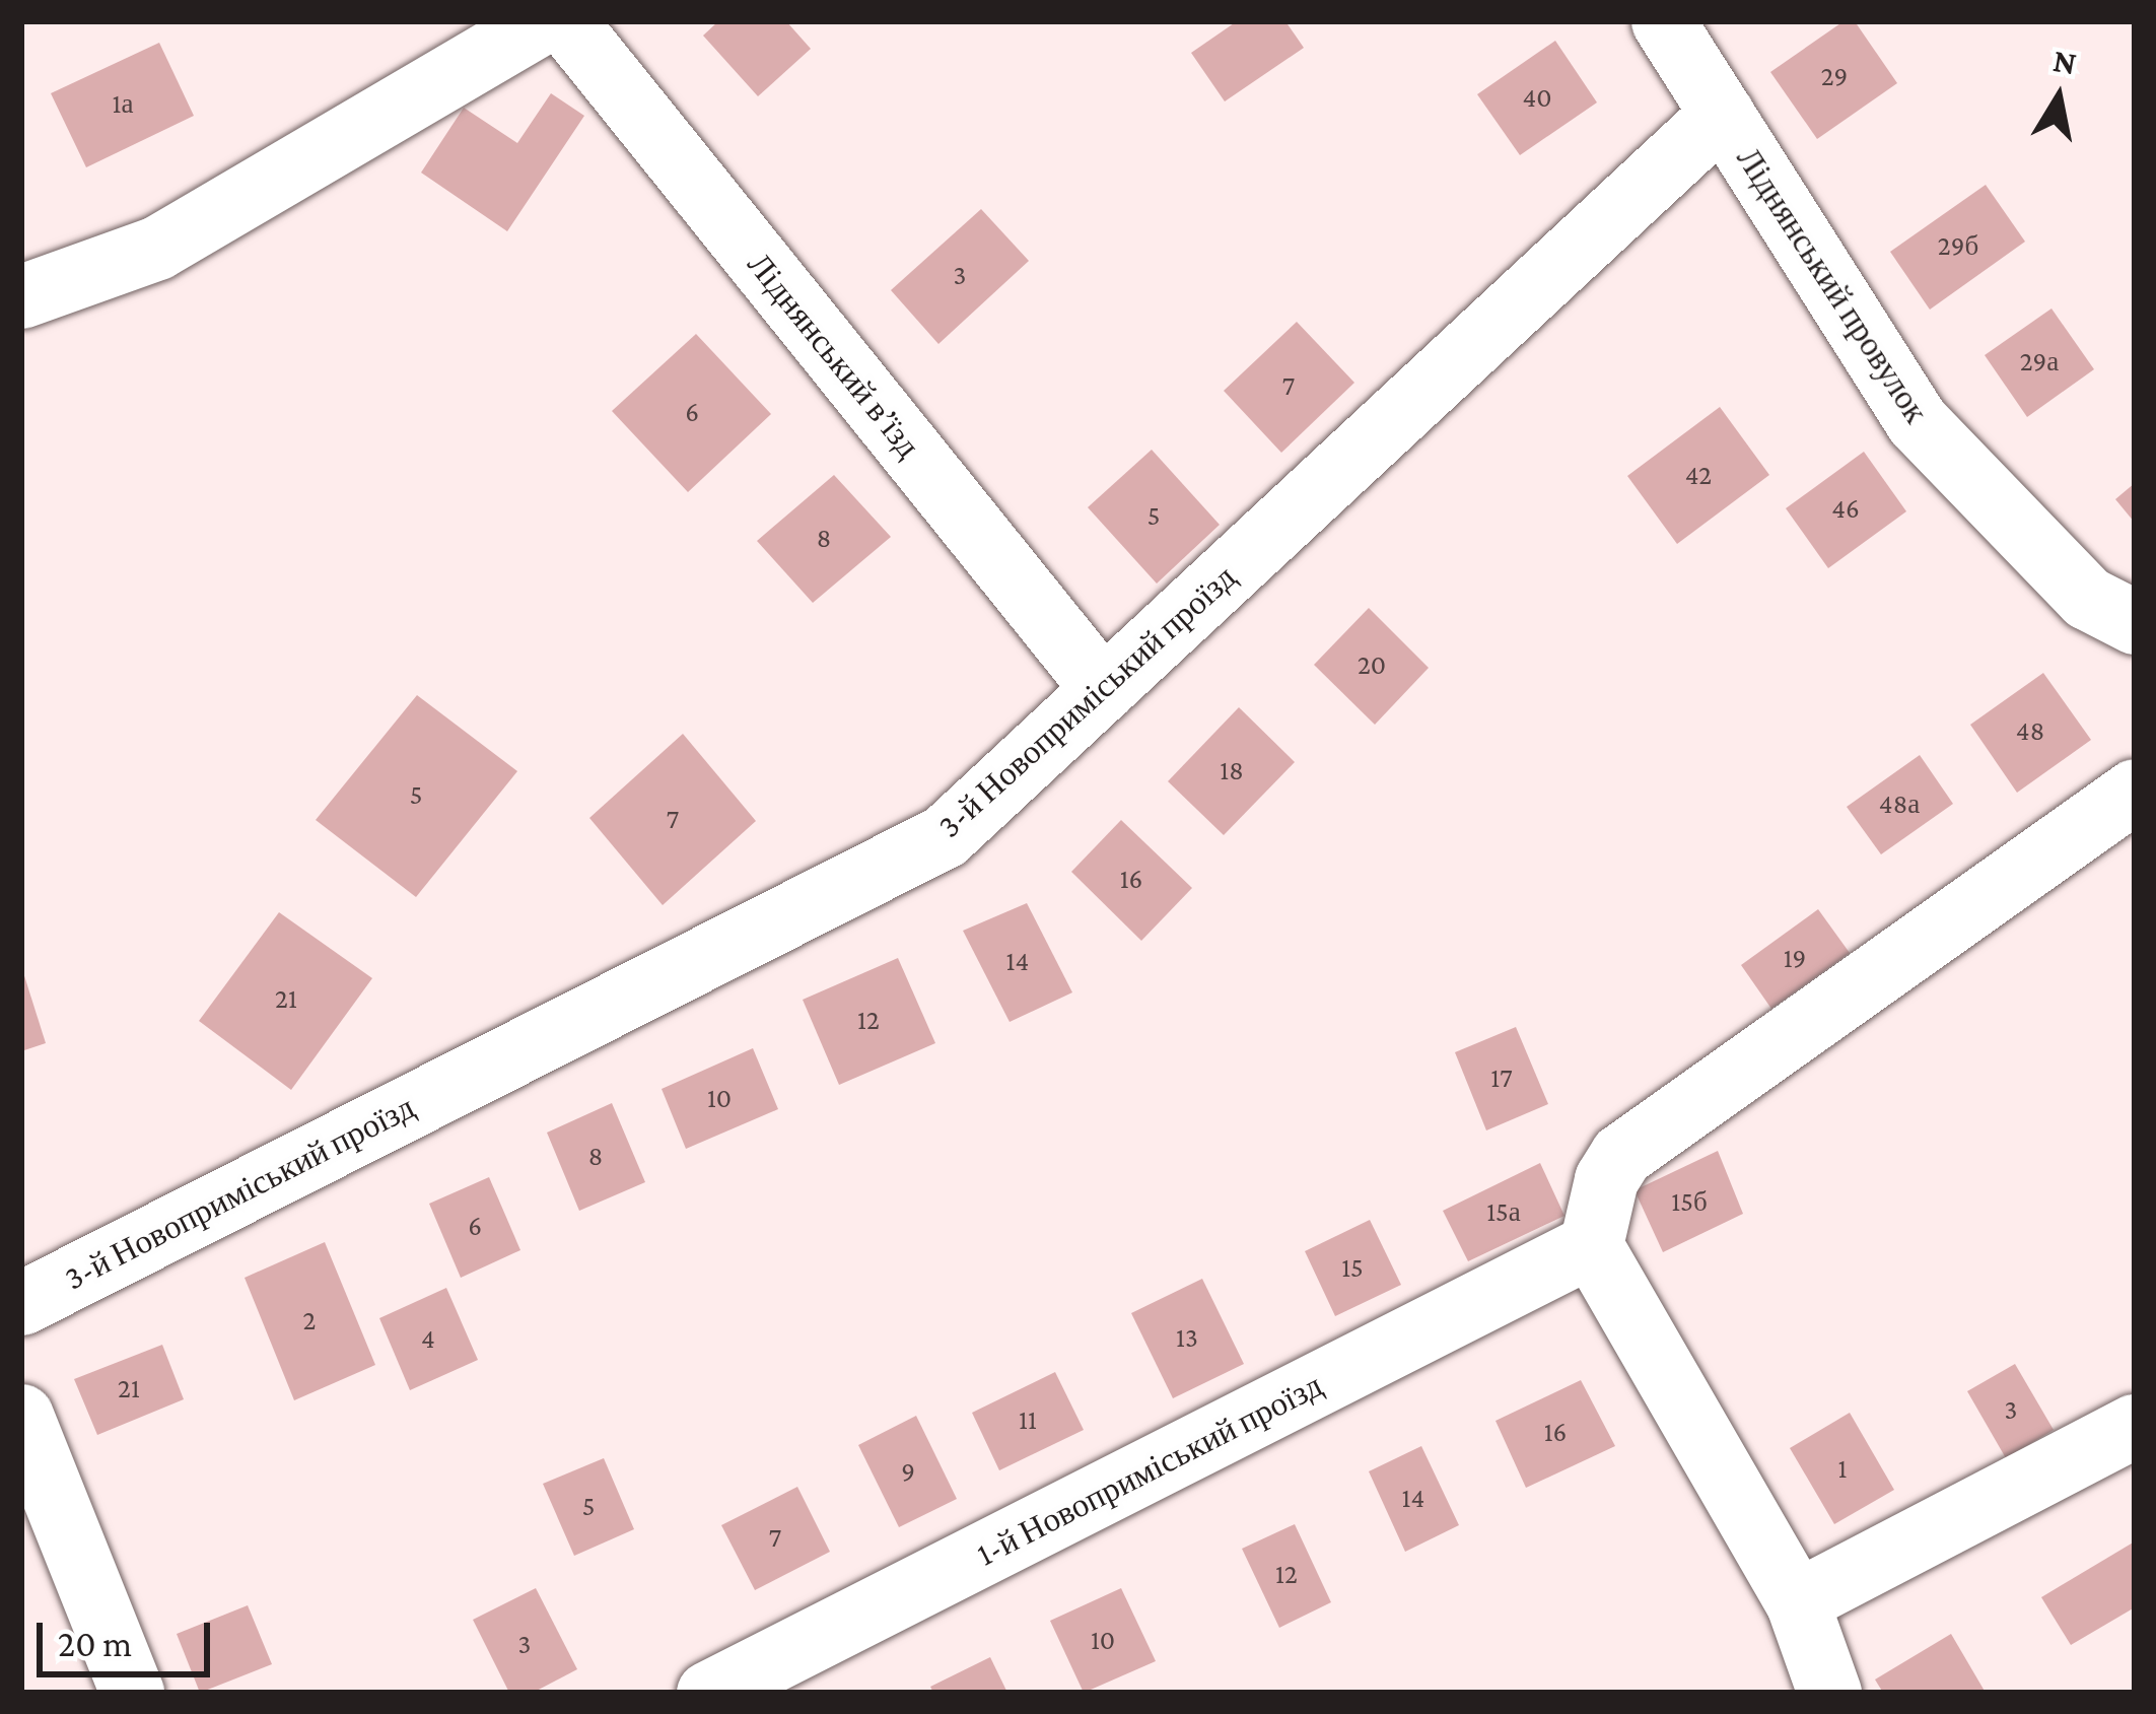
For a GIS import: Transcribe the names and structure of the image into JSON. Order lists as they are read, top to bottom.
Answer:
{
  "streets": {
    "street": [
      "Ліднянський провулок",
      "Ліднянський в’їзд",
      "3-й Новоприміський проїзд",
      "1-й Новоприміський проїзд"
    ]
  },
  "crossings": [
    ["Ліднянський провулок", "3-й Новоприміський проїзд"],
    ["Ліднянський в’їзд", "3-й Новоприміський проїзд"]
  ],
  "house_numbers": [
    "29",
    "40",
    "1а",
    "29б",
    "3",
    "29а",
    "7",
    "6",
    "42",
    "46",
    "5",
    "8",
    "20",
    "48",
    "18",
    "5",
    "48а",
    "7",
    "16",
    "19",
    "14",
    "21",
    "12",
    "17",
    "10",
    "8",
    "15б",
    "15а",
    "6",
    "15",
    "2",
    "13",
    "4",
    "21",
    "3",
    "11",
    "16",
    "1",
    "9",
    "14",
    "5",
    "7",
    "12",
    "10",
    "3"
  ],
  "scale_bar": "20 m",
  "north": "top"
}
